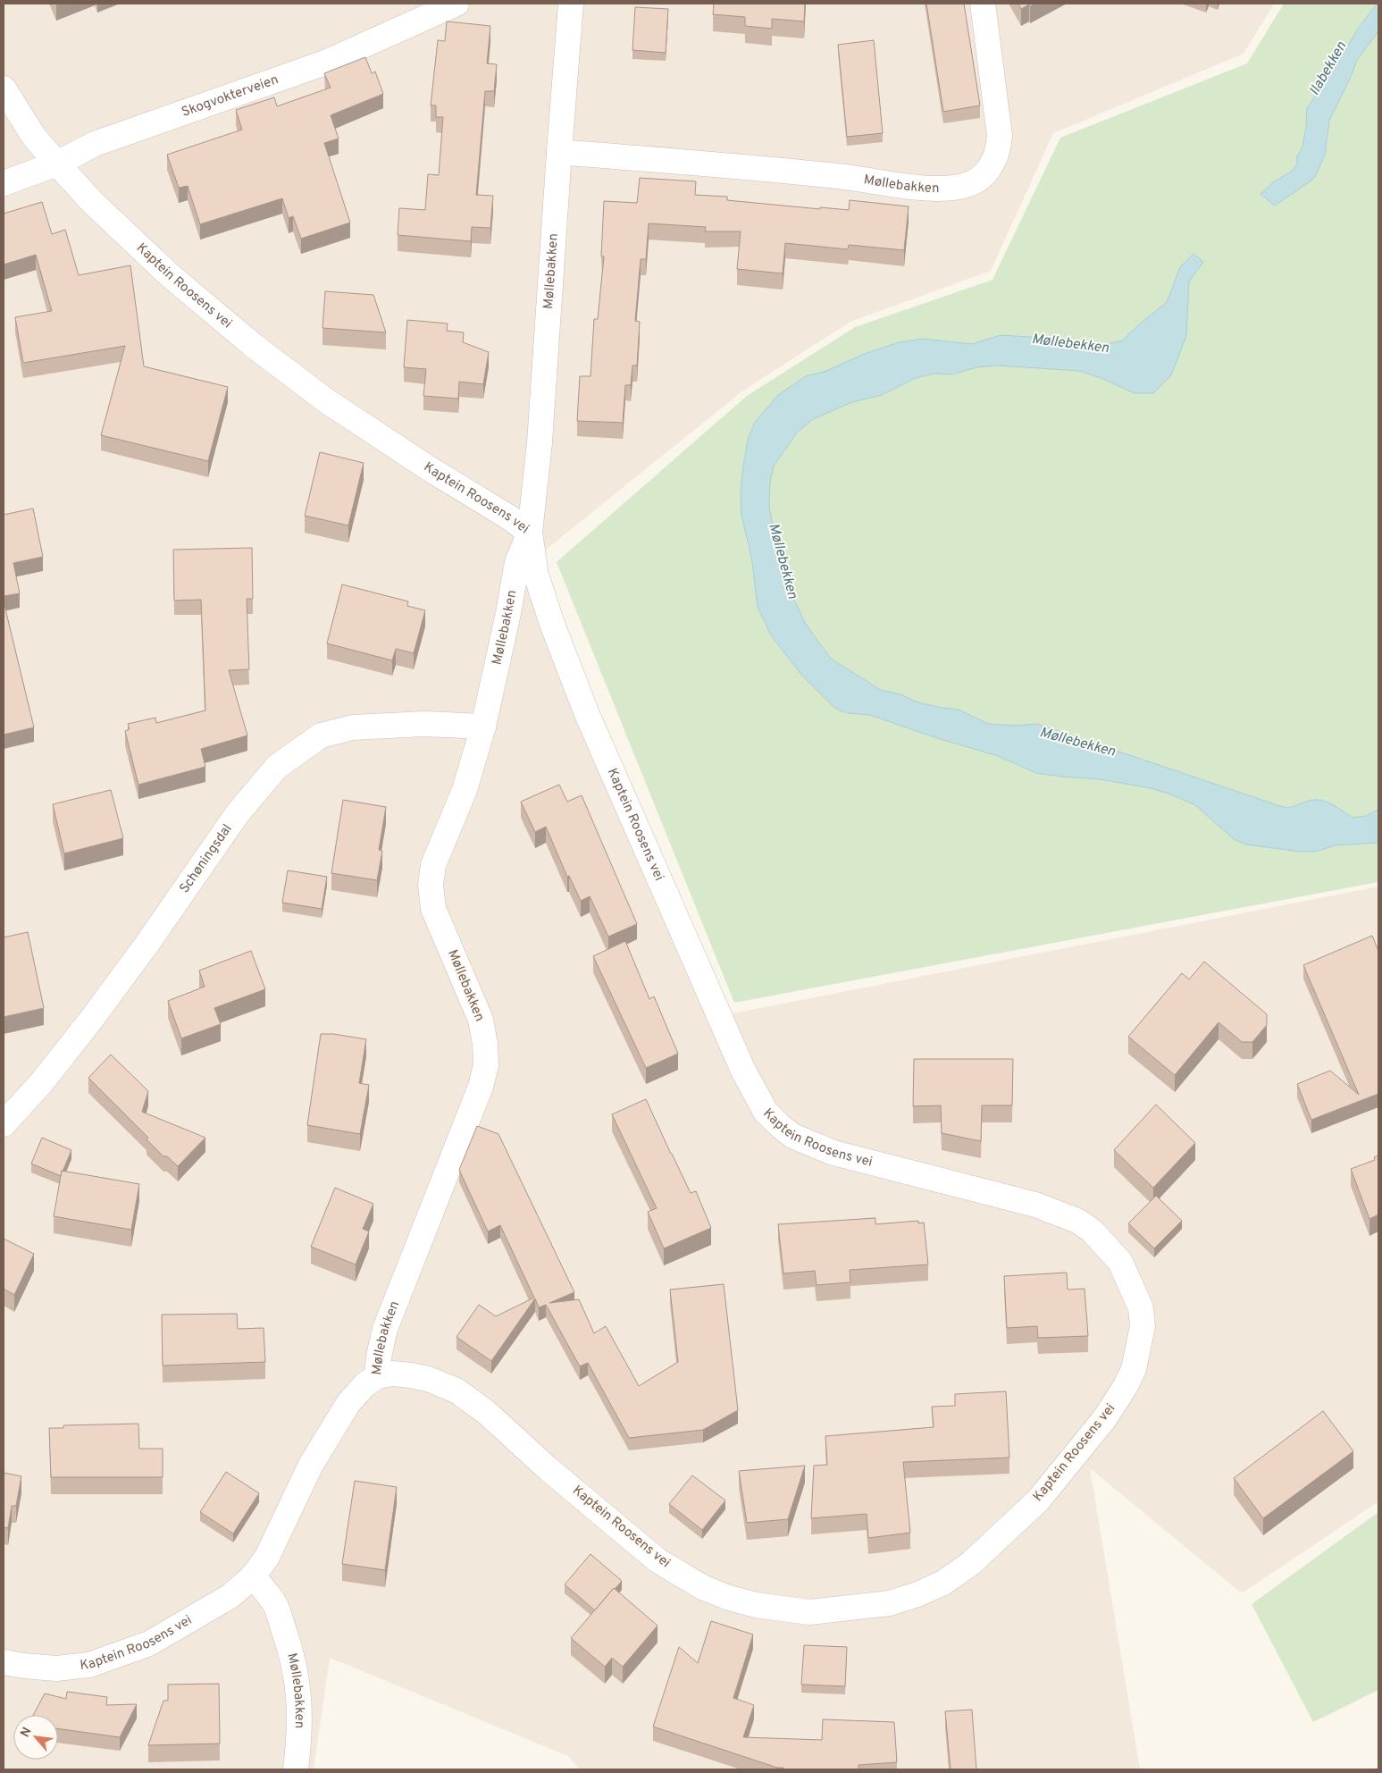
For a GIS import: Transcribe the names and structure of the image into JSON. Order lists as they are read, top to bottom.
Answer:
{
  "streets": {
    "street": [
      "Skogvokterveien",
      "Møllebakken",
      "Kaptein Roosens vei",
      "Schøningsdal"
    ]
  },
  "crossings": [
    ["Skogvokterveien", "Kaptein Roosens vei"],
    ["Møllebakken", "Kaptein Roosens vei"],
    ["Møllebakken", "Schøningsdal"]
  ],
  "water": ["Ilabekken", "Møllebekken"],
  "north": "top left"
}
